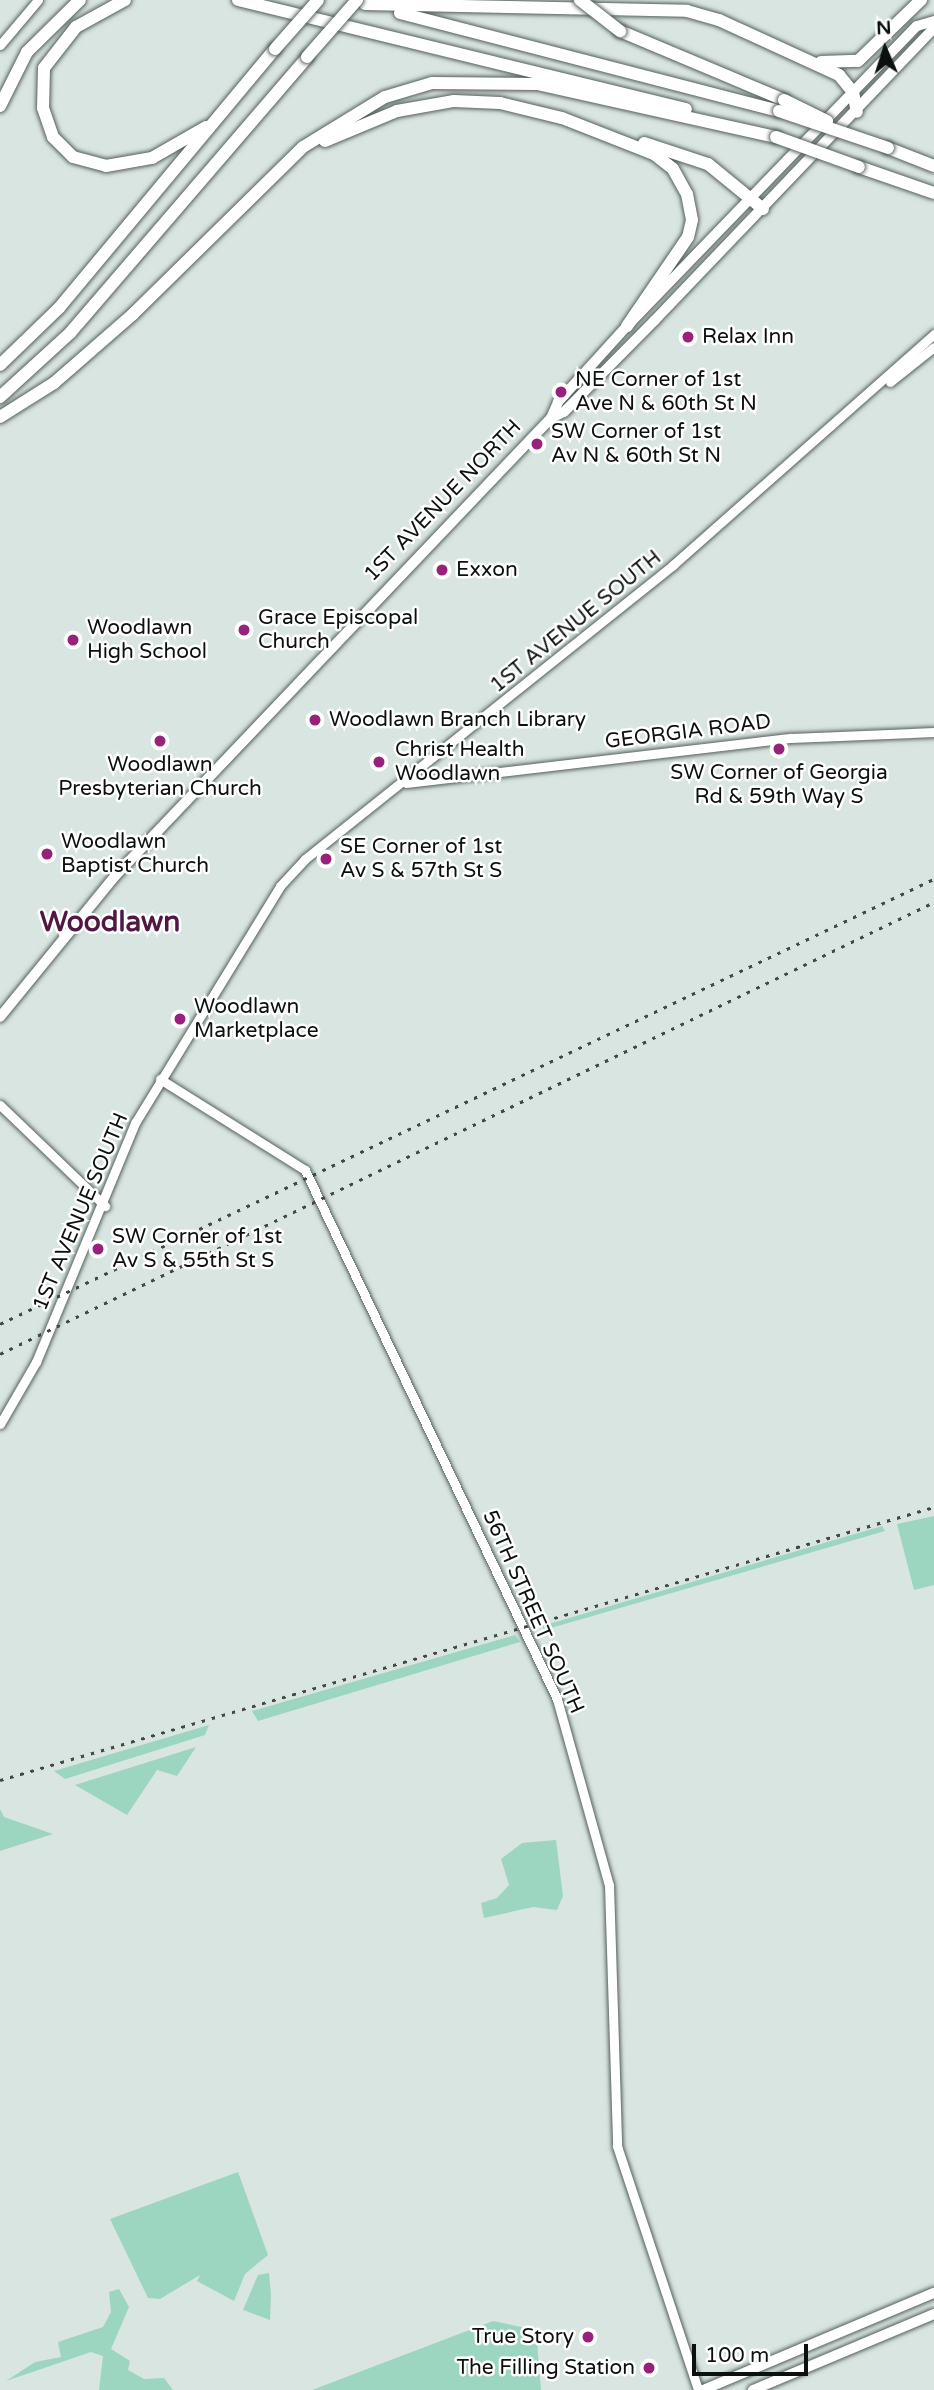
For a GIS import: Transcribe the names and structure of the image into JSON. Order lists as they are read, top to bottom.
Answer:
{
  "streets": {
    "main road": ["1ST AVENUE NORTH"],
    "street": ["1ST AVENUE SOUTH", "GEORGIA ROAD", "56TH STREET SOUTH"]
  },
  "crossings": [
    ["1ST AVENUE SOUTH", "GEORGIA ROAD"],
    ["1ST AVENUE SOUTH", "56TH STREET SOUTH"]
  ],
  "districts": ["Woodlawn"],
  "places": [
    "Relax Inn",
    "NE Corner of 1st Ave N & 60th St N",
    "SW Corner of 1st Av N & 60th St N",
    "Exxon",
    "Grace Episcopal Church",
    "Woodlawn High School",
    "Woodlawn Branch Library",
    "Woodlawn Presbyterian Church",
    "SW Corner of Georgia Rd & 59th Way S",
    "Christ Health Woodlawn",
    "Woodlawn Baptist Church",
    "SE Corner of 1st Av S & 57th St S",
    "Woodlawn Marketplace",
    "SW Corner of 1st Av S & 55th St S",
    "True Story",
    "The Filling Station"
  ],
  "scale_bar": "100 m",
  "north": "top"
}
